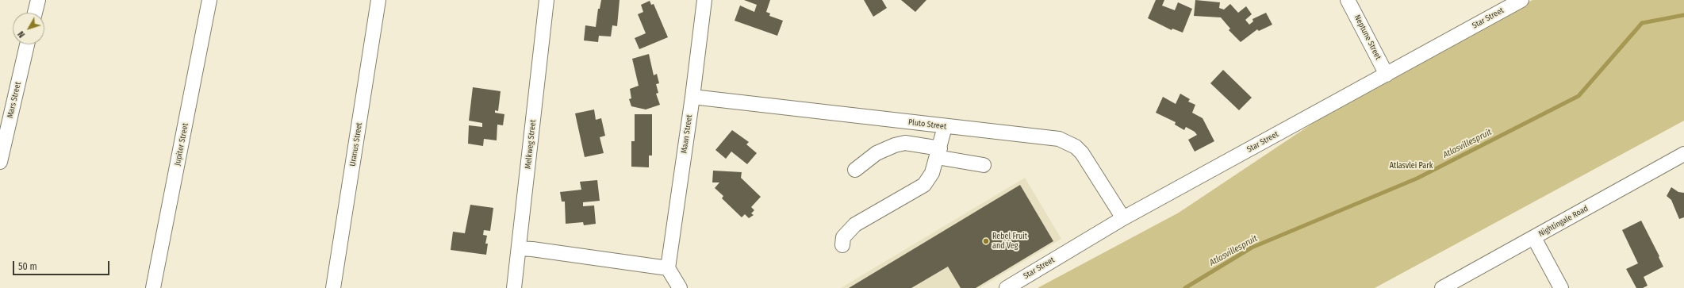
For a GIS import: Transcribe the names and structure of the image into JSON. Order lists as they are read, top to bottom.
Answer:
{
  "streets": {
    "street": [
      "Star Street",
      "Neptune Street",
      "Mars Street",
      "Pluto Street",
      "Maan Street",
      "Jupiter Street",
      "Uranus Street",
      "Melkweg Street",
      "Nightingale Road"
    ]
  },
  "crossings": [
    ["Star Street", "Neptune Street"],
    ["Star Street", "Pluto Street"],
    ["Pluto Street", "Maan Street"]
  ],
  "water": ["Atlasvillespruit"],
  "parks": ["Atlasvlei Park"],
  "places": ["Rebel Fruit and Veg"],
  "scale_bar": "50 m",
  "north": "bottom left"
}
